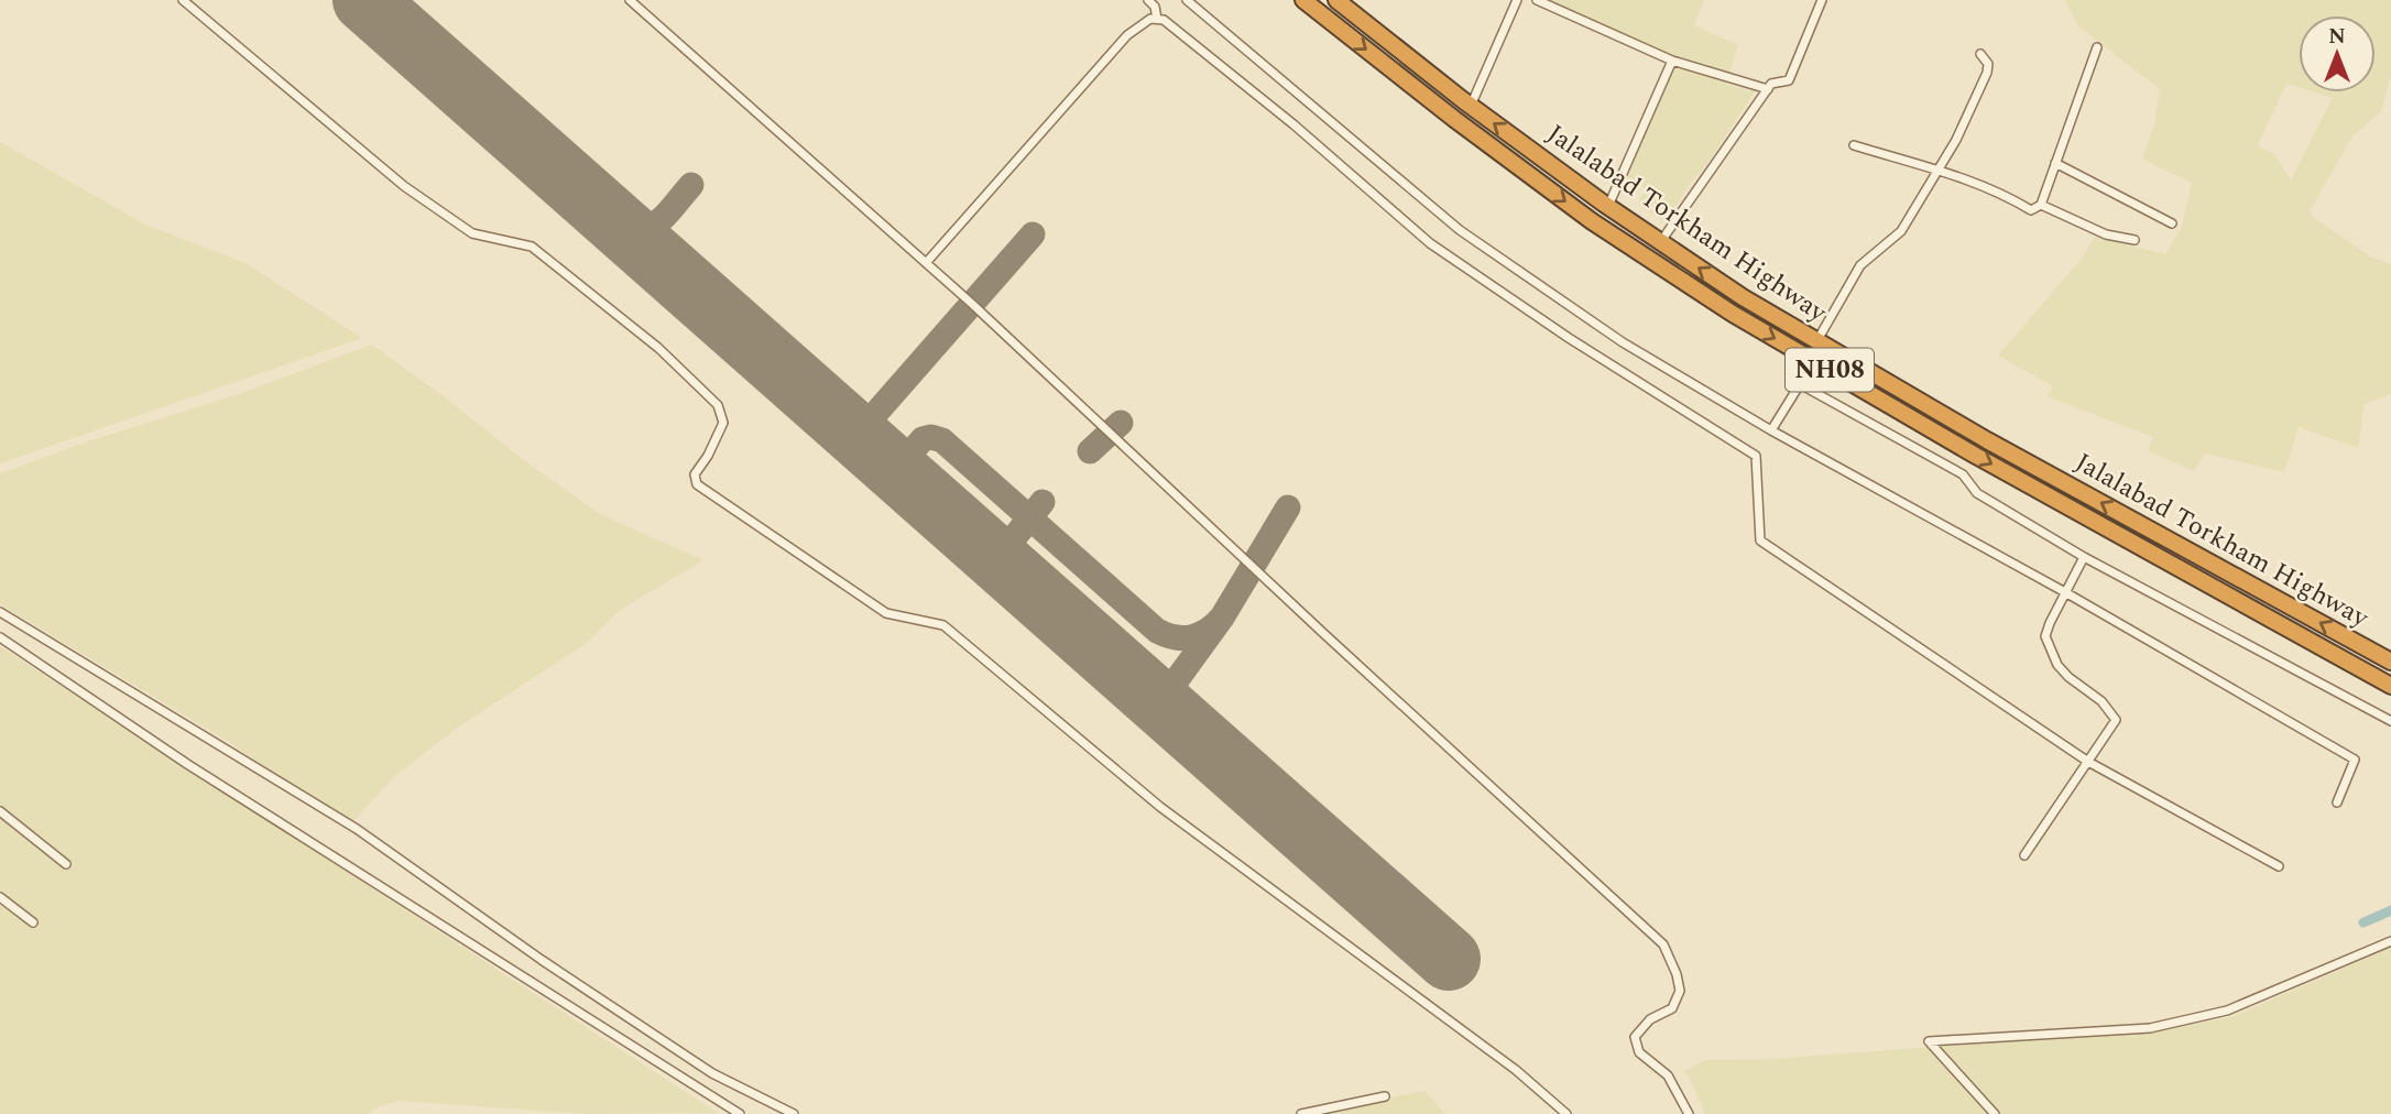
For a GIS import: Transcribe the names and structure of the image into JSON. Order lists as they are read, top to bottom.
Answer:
{
  "streets": {
    "highway": ["Jalalabad Torkham Highway", "NH08"]
  },
  "north": "top"
}
